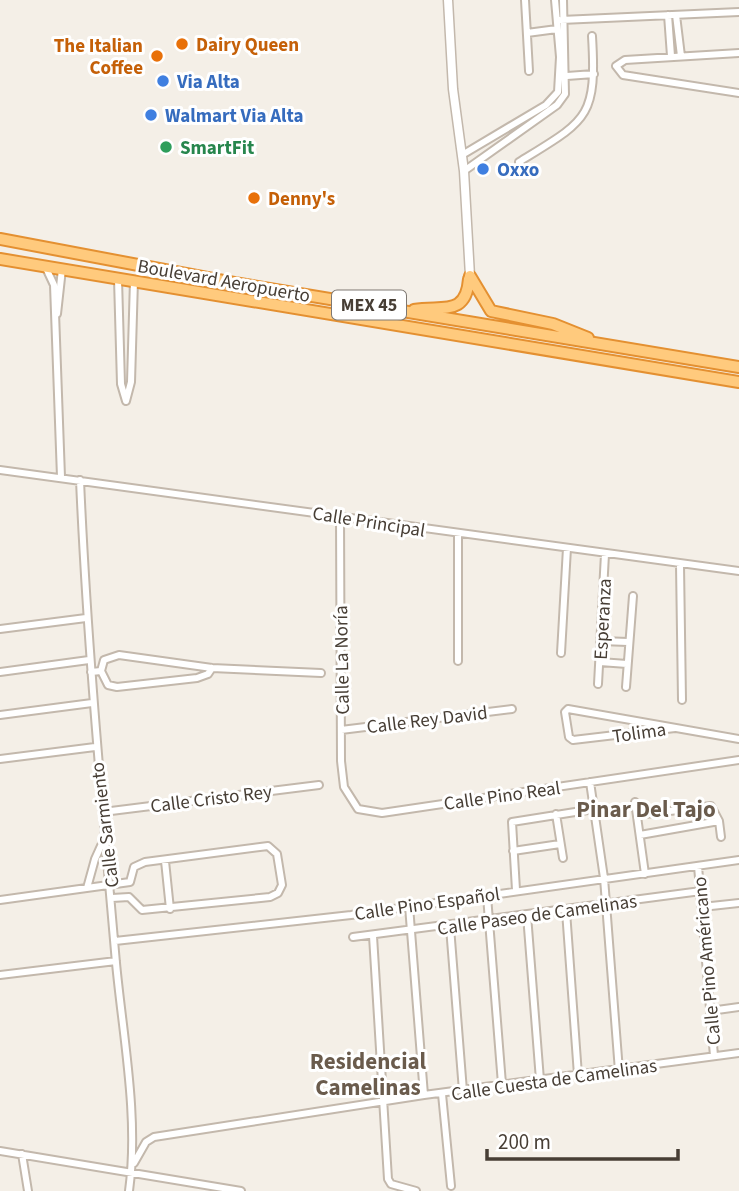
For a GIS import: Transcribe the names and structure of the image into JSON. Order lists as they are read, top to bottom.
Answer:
{
  "streets": {
    "highway": ["Boulevard Aeropuerto", "MEX 45"],
    "street": [
      "Calle Principal",
      "Esperanza",
      "Calle La Noría",
      "Calle Rey David",
      "Tolima",
      "Calle Pino Real",
      "Calle Cristo Rey",
      "Calle Sarmiento",
      "Calle Pino Español",
      "Calle Paseo de Camelinas",
      "Calle Pino Américano",
      "Calle Cuesta de Camelinas"
    ]
  },
  "crossings": [
    ["Calle Principal", "Esperanza"],
    ["Calle Principal", "Calle La Noría"],
    ["Calle Principal", "Calle Sarmiento"],
    ["Calle La Noría", "Calle Rey David"],
    ["Calle La Noría", "Calle Pino Real"],
    ["Calle Cristo Rey", "Calle Sarmiento"],
    ["Calle Sarmiento", "Calle Pino Español"],
    ["Calle Sarmiento", "Calle Cuesta de Camelinas"],
    ["Calle Pino Español", "Calle Pino Américano"],
    ["Calle Paseo de Camelinas", "Calle Pino Américano"],
    ["Calle Pino Américano", "Calle Cuesta de Camelinas"]
  ],
  "districts": ["Pinar Del Tajo", "Residencial Camelinas"],
  "places": [
    "Dairy Queen",
    "The Italian Coffee",
    "Via Alta",
    "Walmart Via Alta",
    "SmartFit",
    "Oxxo",
    "Denny's"
  ],
  "scale_bar": "200 m"
}
